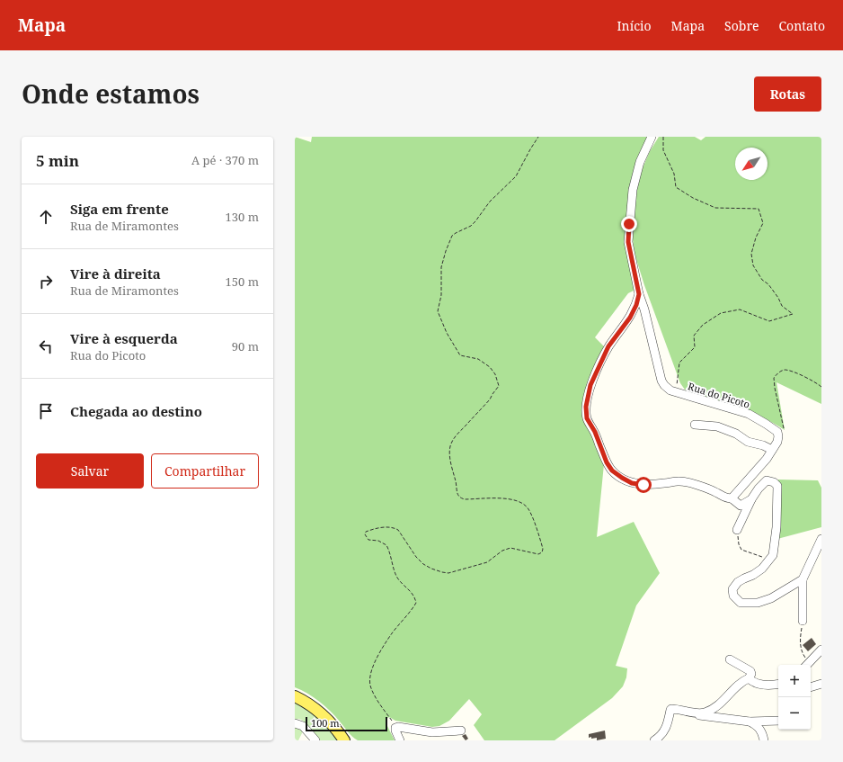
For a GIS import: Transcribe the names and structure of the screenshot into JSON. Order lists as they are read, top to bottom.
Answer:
{
  "streets": {
    "street": ["Rua do Picoto"]
  },
  "scale_bar": "100 m",
  "north": "bottom left",
  "page": {
    "header": "Mapa",
    "nav": [
      "Início",
      "Mapa",
      "Sobre",
      "Contato"
    ],
    "title": "Onde estamos",
    "buttons": [
      "Rotas",
      ["Salvar", "Compartilhar"]
    ],
    "heading": ["5 min", "A pé · 370 m"],
    "list": [
      ["Siga em frente", "Rua de Miramontes", "130 m"],
      ["Vire à direita", "Rua de Miramontes", "150 m"],
      ["Vire à esquerda", "Rua do Picoto", "90 m"],
      "Chegada ao destino"
    ],
    "map_buttons": ["+", "−"],
    "scale": "100 m"
  }
}
